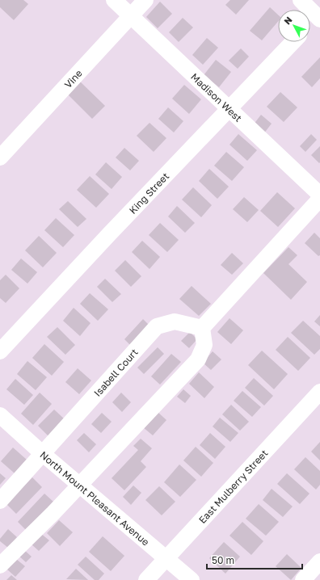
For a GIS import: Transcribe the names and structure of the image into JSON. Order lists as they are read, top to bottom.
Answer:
{
  "streets": {
    "street": [
      "Vine",
      "Madison West",
      "King Street",
      "Isabell Court",
      "East Mulberry Street",
      "North Mount Pleasant Avenue"
    ]
  },
  "crossings": [
    ["Vine", "Madison West"],
    ["Madison West", "King Street"],
    ["Isabell Court", "North Mount Pleasant Avenue"],
    ["East Mulberry Street", "North Mount Pleasant Avenue"]
  ],
  "scale_bar": "50 m",
  "north": "top left"
}
